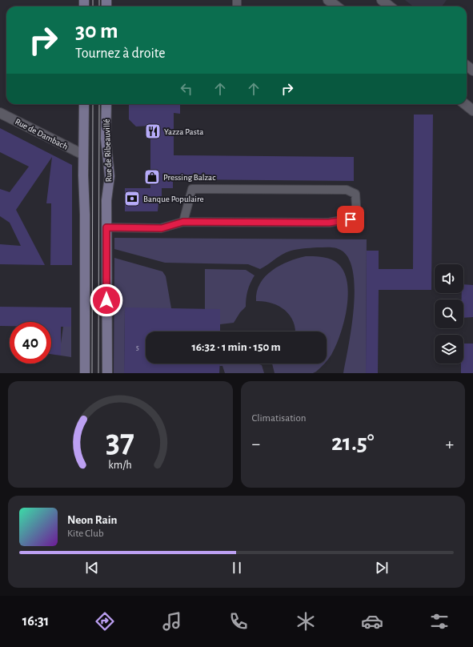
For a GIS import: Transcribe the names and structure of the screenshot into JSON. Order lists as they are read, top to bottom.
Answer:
{
  "streets": {
    "street": ["Rue de Dambach", "Rue de Ribeauvillé"]
  },
  "places": {
    "restaurant": ["Yazza Pasta"],
    "shop": ["Pressing Balzac"],
    "bank": ["Banque Populaire"]
  },
  "house_numbers": ["5"],
  "page": {
    "turn": ["30 m", "Tournez à droite"],
    "limit": "40",
    "trip": "16:32 · 1 min · 150 m",
    "tile": "Climatisation",
    "heat": ["−", "21.5°", "+"],
    "song": ["Neon Rain", "Kite Club"],
    "tabs": "16:31",
    "gauge": ["37", "km/h"]
  }
}
